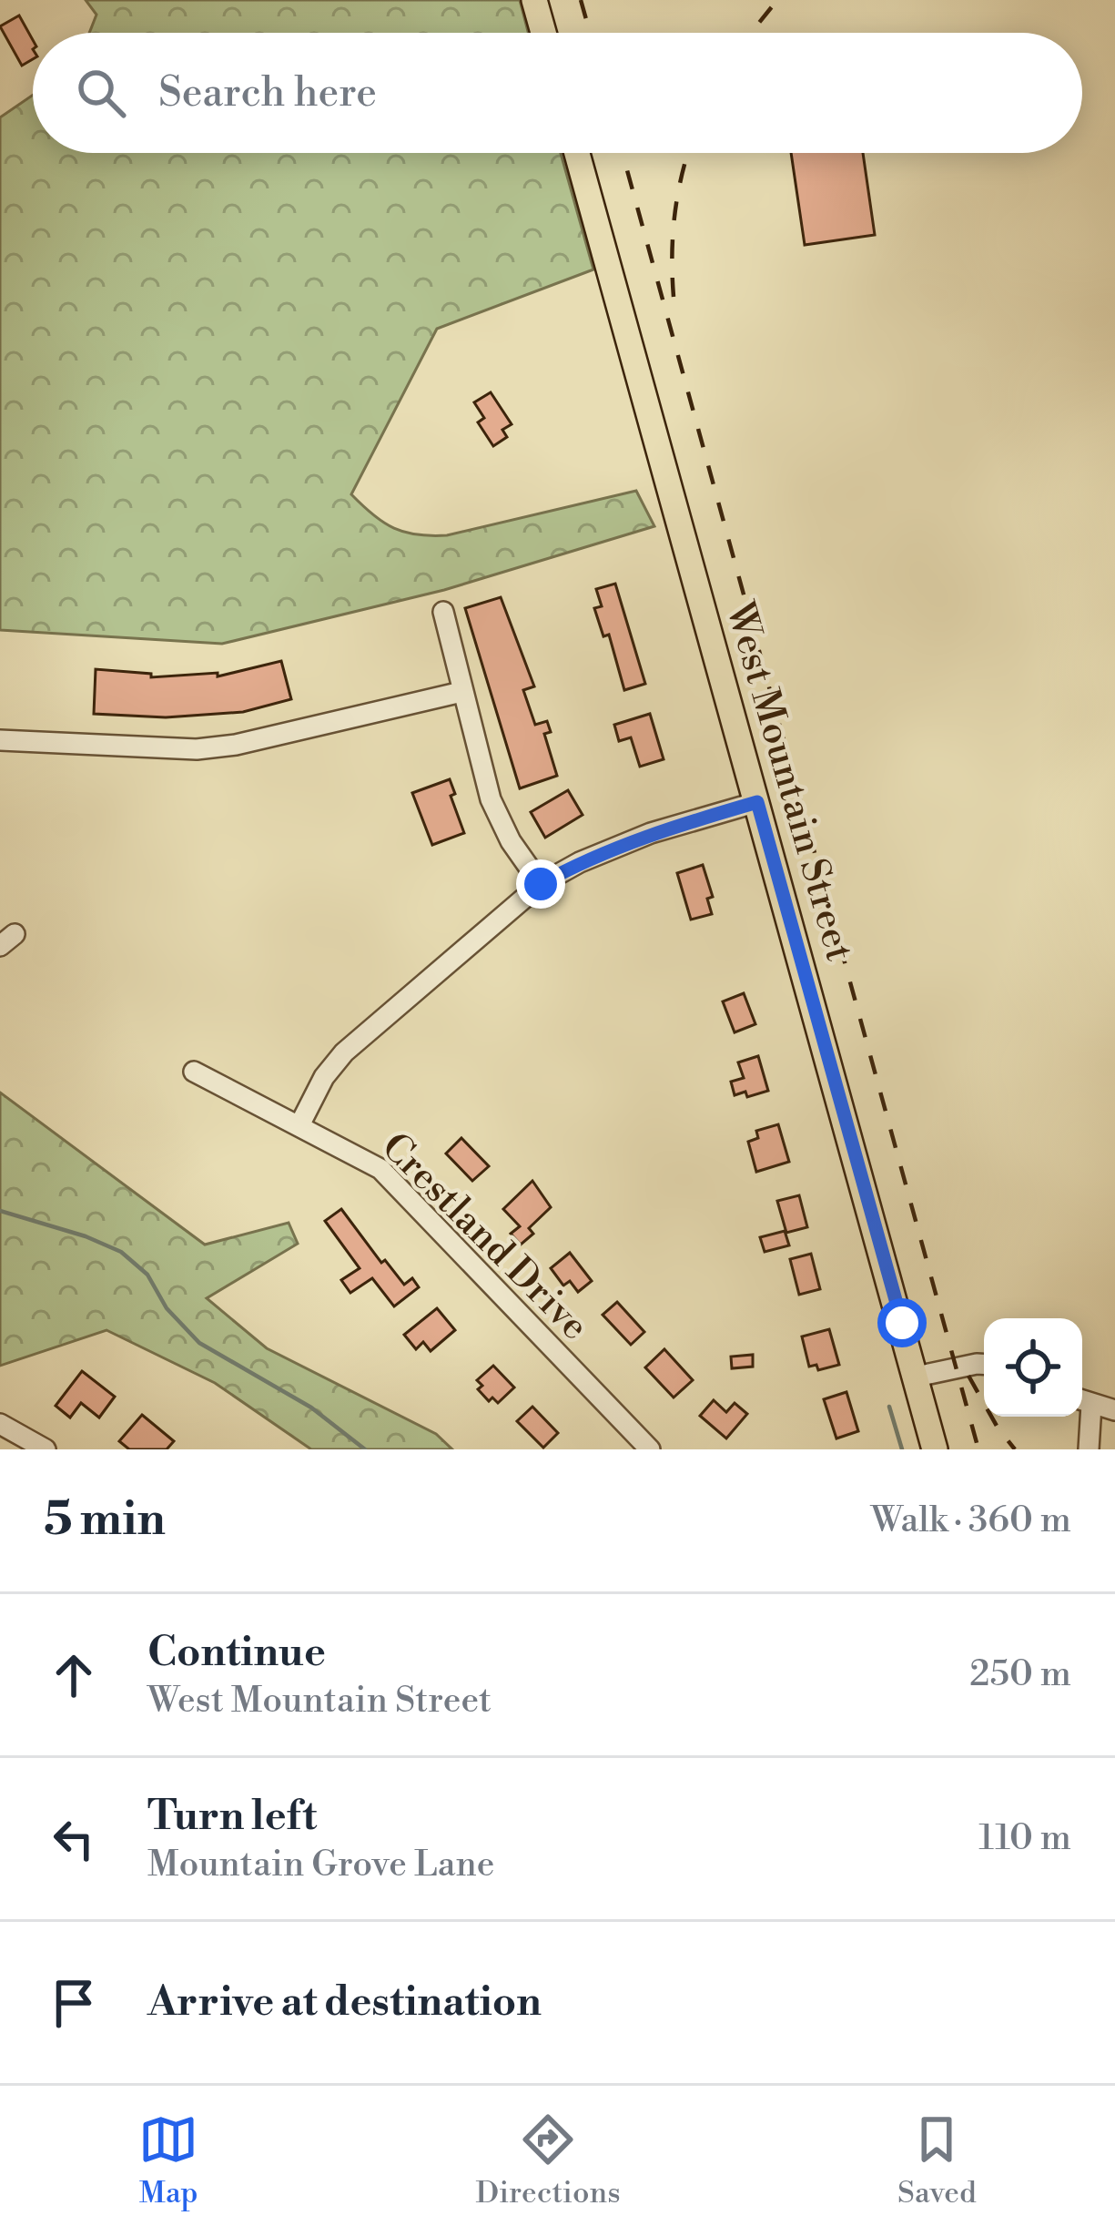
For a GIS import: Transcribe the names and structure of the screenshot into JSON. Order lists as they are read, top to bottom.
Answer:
{
  "streets": {
    "main road": ["West Mountain Street"],
    "street": ["Crestland Drive"]
  },
  "page": {
    "search": "Search here",
    "heading": ["5 min", "Walk · 360 m"],
    "list": [
      ["Continue", "West Mountain Street", "250 m"],
      ["Turn left", "Mountain Grove Lane", "110 m"],
      "Arrive at destination"
    ],
    "nav": ["Map", "Directions", "Saved"]
  }
}
